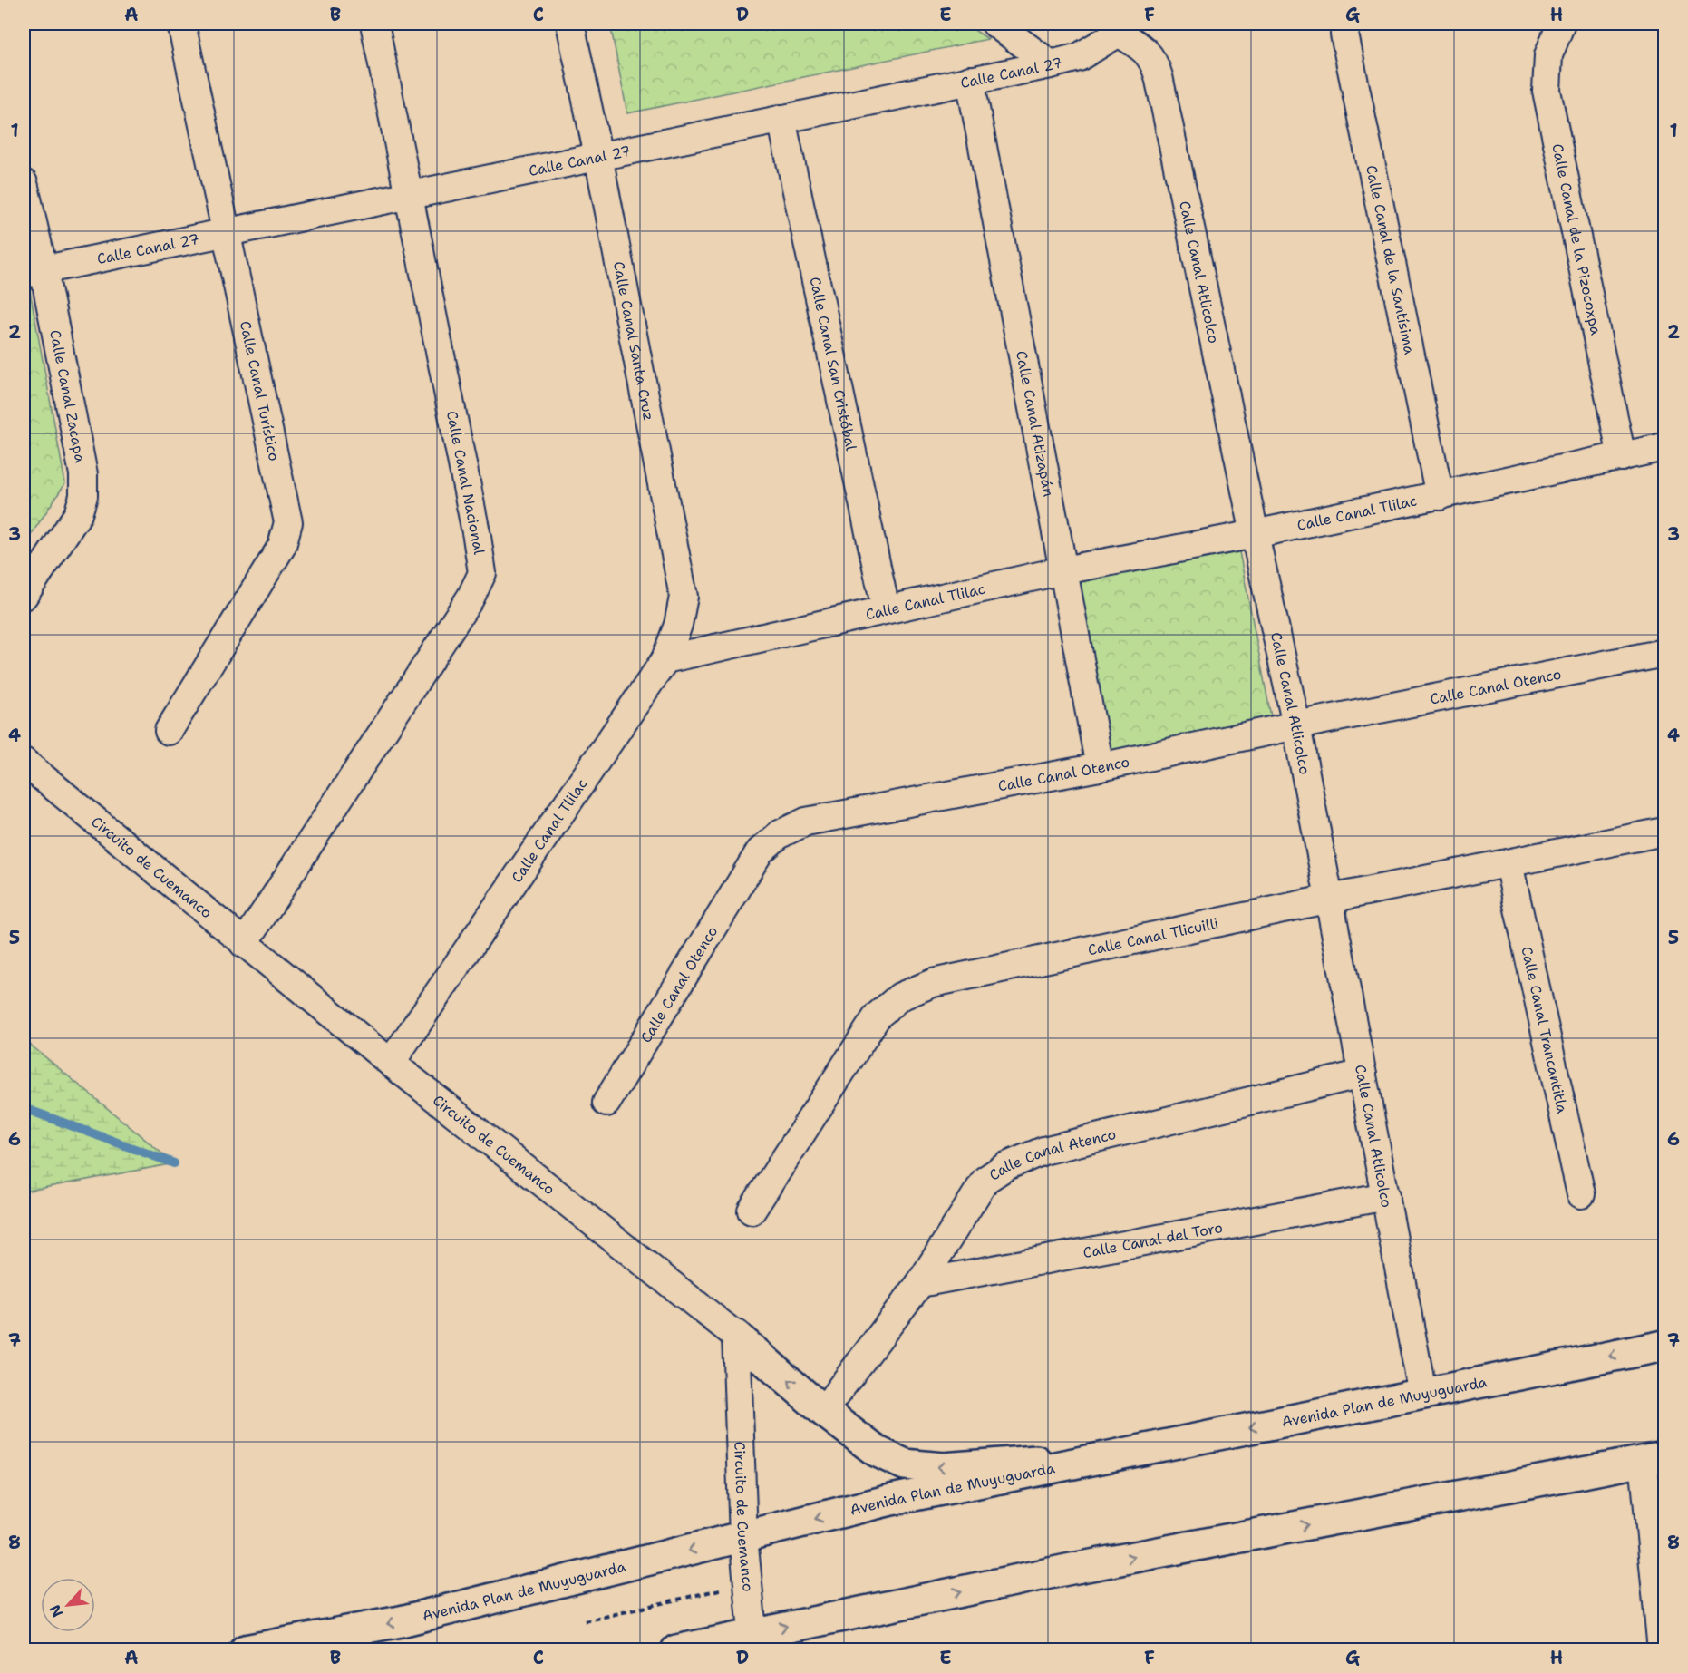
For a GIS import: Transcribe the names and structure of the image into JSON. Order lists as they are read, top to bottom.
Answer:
{
  "streets": {
    "main road": ["Avenida Plan de Muyuguarda"],
    "street": [
      "Calle Canal 27",
      "Calle Canal de la Pizocoxpa",
      "Calle Canal de la Santísima",
      "Calle Canal Atlicolco",
      "Calle Canal Santa Cruz",
      "Calle Canal San Cristóbal",
      "Calle Canal Turístico",
      "Calle Canal Zacapa",
      "Calle Canal Atizapán",
      "Calle Canal Nacional",
      "Calle Canal Tlilac",
      "Calle Canal Otenco",
      "Circuito de Cuemanco",
      "Calle Canal Tlicuilli",
      "Calle Canal Trancantitla",
      "Calle Canal Atenco",
      "Calle Canal del Toro"
    ]
  },
  "crossings": [
    ["Calle Canal 27", "Calle Canal Atlicolco"],
    ["Calle Canal 27", "Calle Canal Santa Cruz"],
    ["Calle Canal 27", "Calle Canal San Cristóbal"],
    ["Calle Canal 27", "Calle Canal Turístico"],
    ["Calle Canal 27", "Calle Canal Zacapa"],
    ["Calle Canal 27", "Calle Canal Atizapán"],
    ["Calle Canal 27", "Calle Canal Nacional"],
    ["Calle Canal de la Pizocoxpa", "Calle Canal Tlilac"],
    ["Calle Canal de la Santísima", "Calle Canal Tlilac"],
    ["Calle Canal Atlicolco", "Calle Canal Tlilac"],
    ["Calle Canal Atlicolco", "Calle Canal Otenco"],
    ["Calle Canal Atlicolco", "Calle Canal Tlicuilli"],
    ["Calle Canal Atlicolco", "Calle Canal Atenco"],
    ["Calle Canal Atlicolco", "Calle Canal del Toro"],
    ["Calle Canal Atlicolco", "Avenida Plan de Muyuguarda"],
    ["Calle Canal Santa Cruz", "Calle Canal Tlilac"],
    ["Calle Canal San Cristóbal", "Calle Canal Tlilac"],
    ["Calle Canal Atizapán", "Calle Canal Tlilac"],
    ["Calle Canal Atizapán", "Calle Canal Otenco"],
    ["Calle Canal Nacional", "Circuito de Cuemanco"],
    ["Calle Canal Tlilac", "Circuito de Cuemanco"],
    ["Circuito de Cuemanco", "Avenida Plan de Muyuguarda"],
    ["Calle Canal Tlicuilli", "Calle Canal Trancantitla"],
    ["Calle Canal Atenco", "Calle Canal del Toro"]
  ],
  "north": "bottom left",
  "grid": {
    "columns": [
      "A",
      "B",
      "C",
      "D",
      "E",
      "F",
      "G",
      "H"
    ],
    "rows": [
      "1",
      "2",
      "3",
      "4",
      "5",
      "6",
      "7",
      "8"
    ]
  }
}
